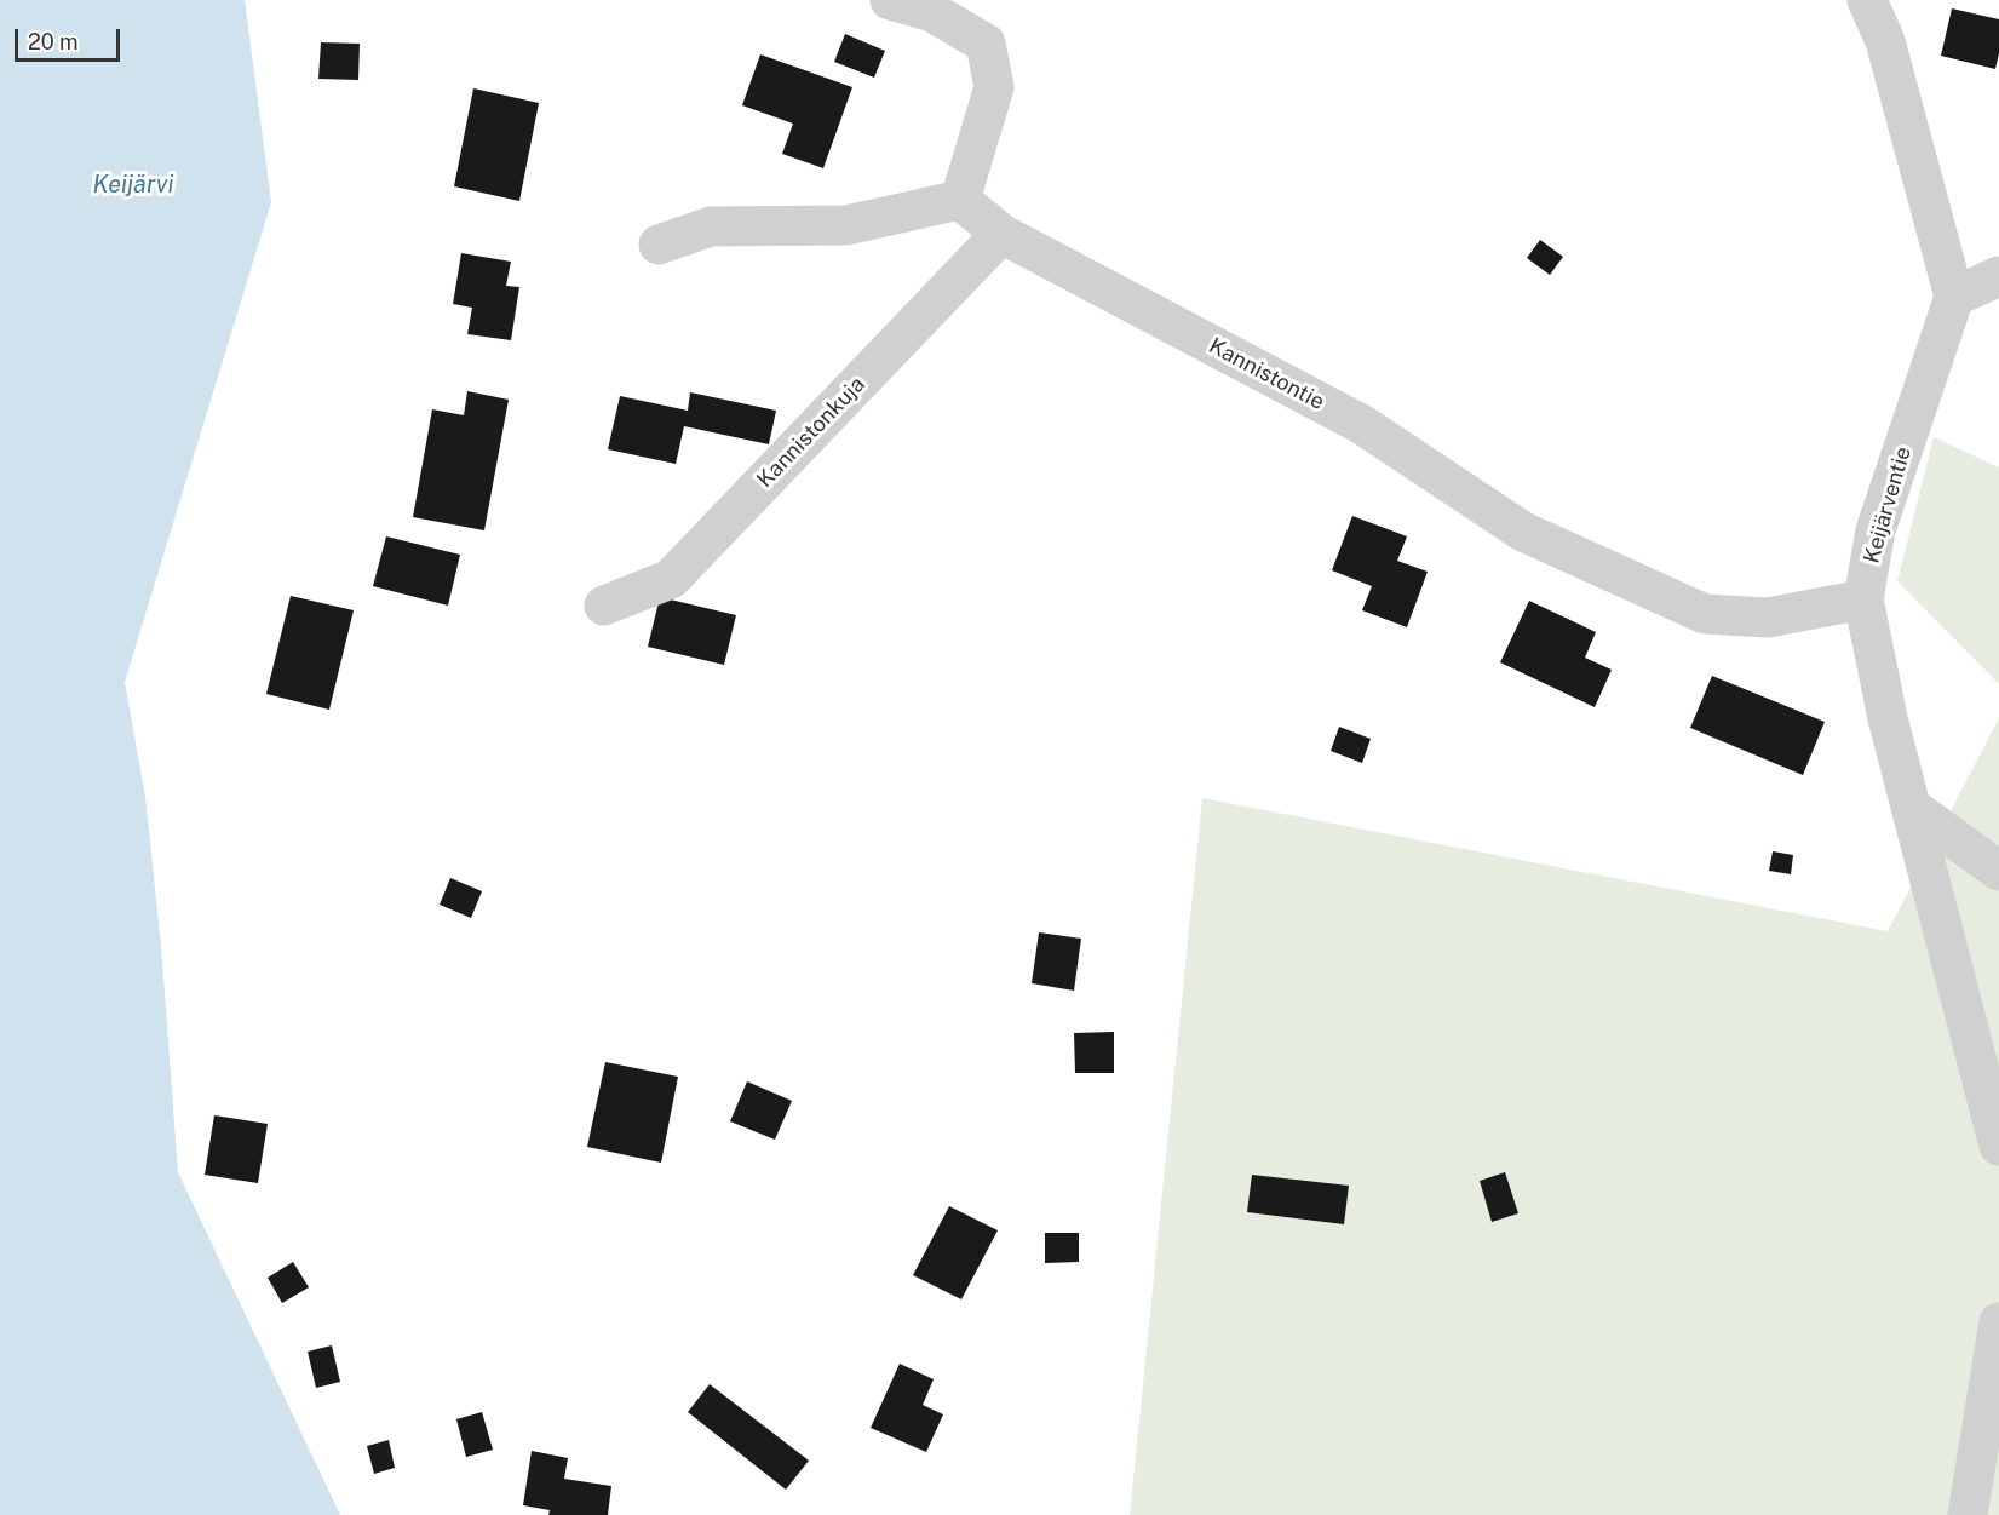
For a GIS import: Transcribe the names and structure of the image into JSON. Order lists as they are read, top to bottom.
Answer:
{
  "streets": {
    "street": ["Kannistontie", "Kannistonkuja", "Keijärventie"]
  },
  "crossings": [
    ["Kannistontie", "Kannistonkuja"],
    ["Kannistontie", "Keijärventie"]
  ],
  "water": ["Keijärvi"],
  "scale_bar": "20 m"
}
